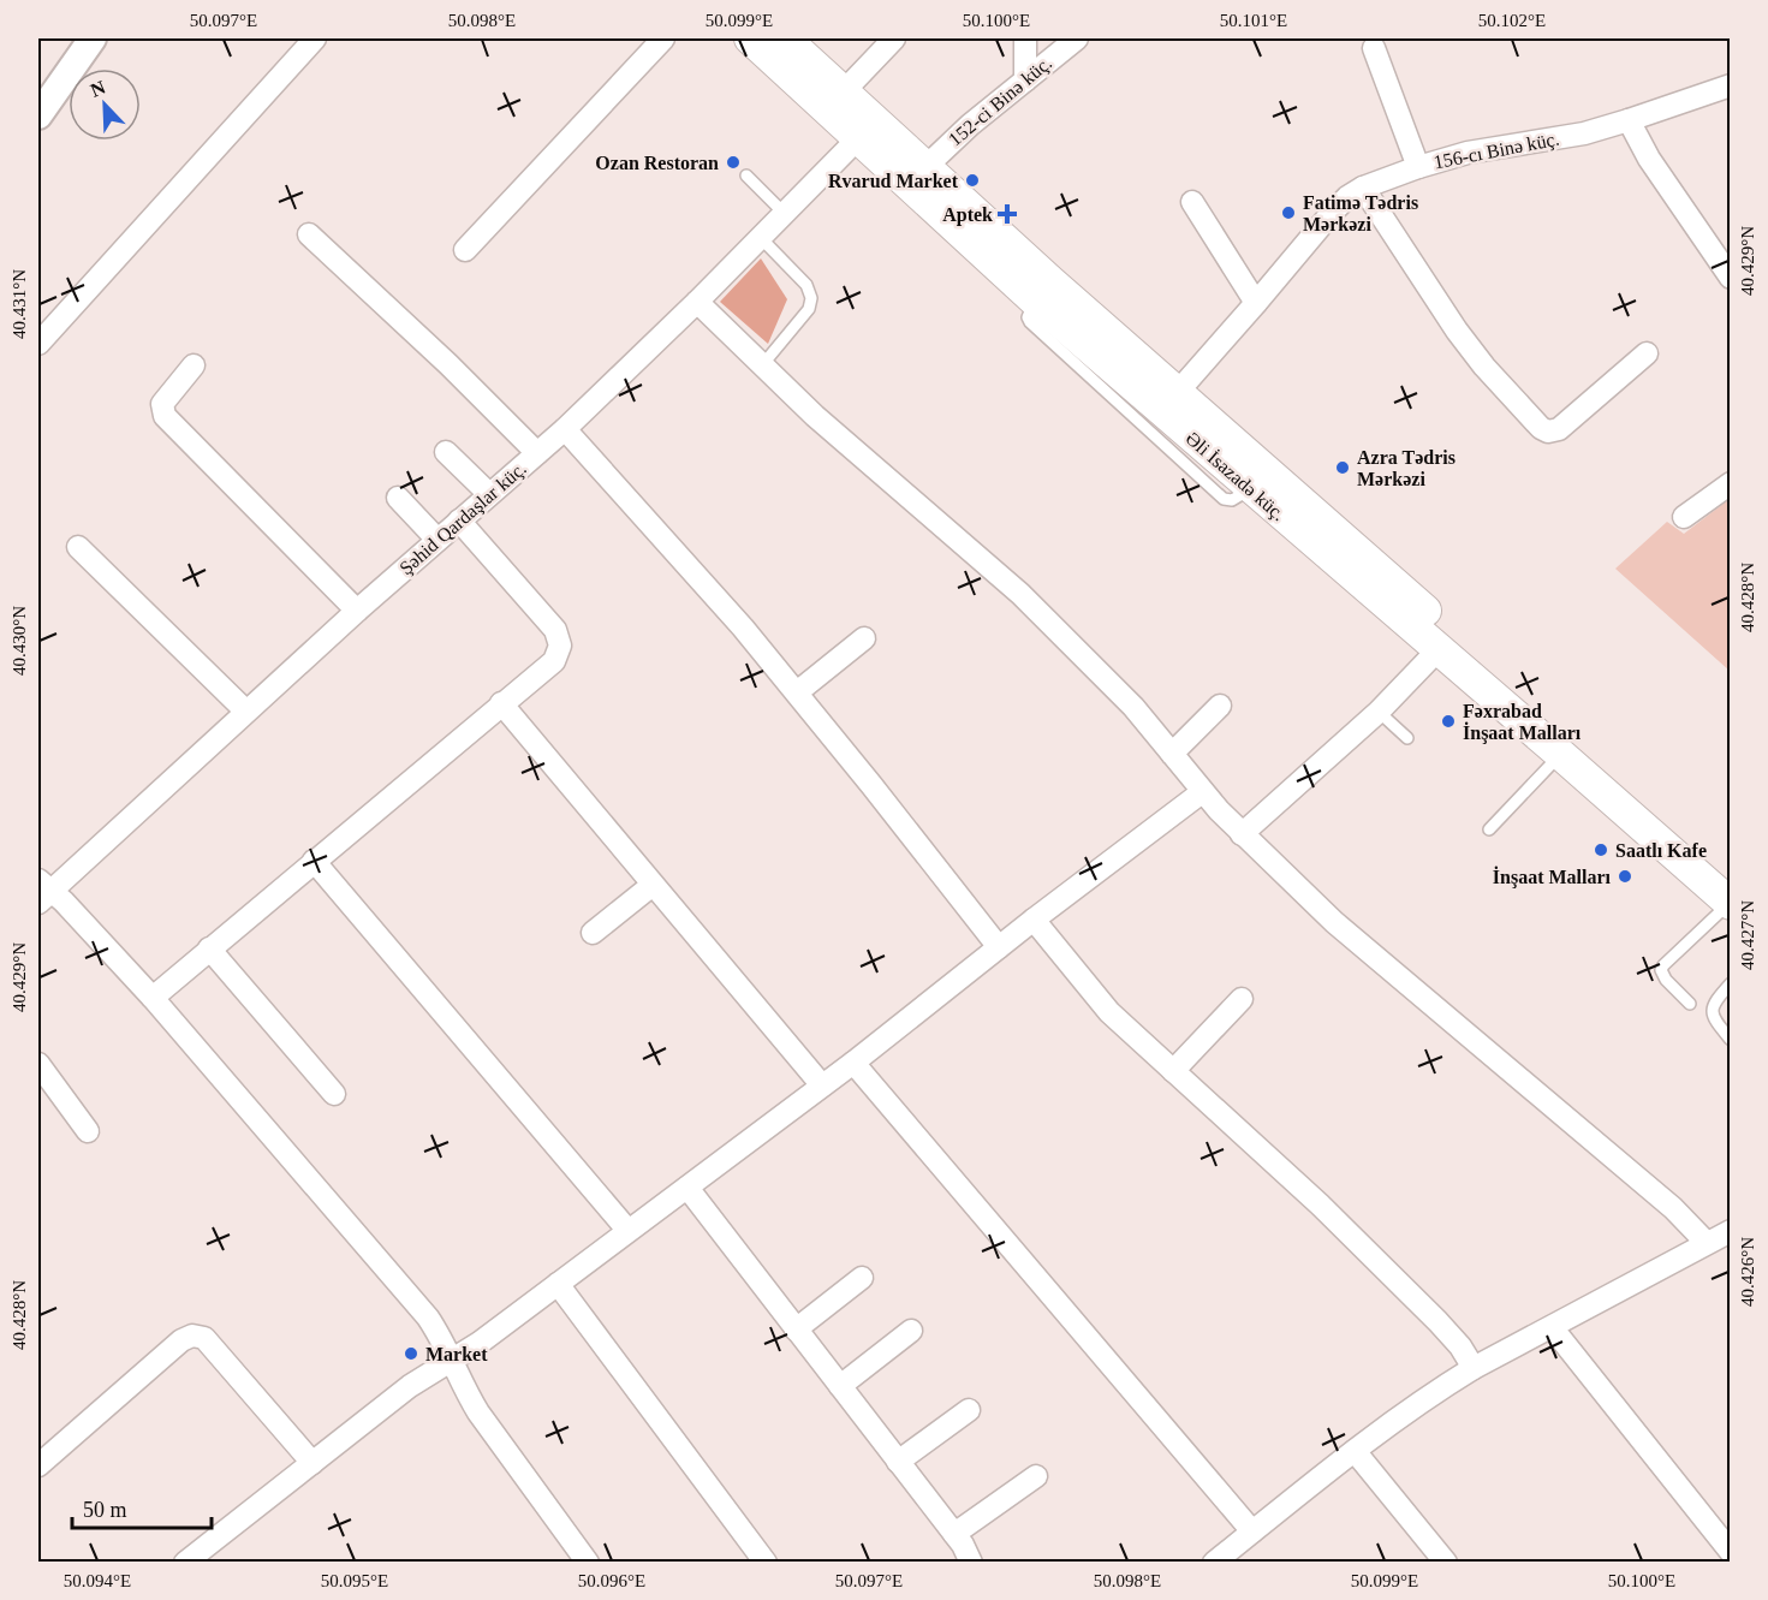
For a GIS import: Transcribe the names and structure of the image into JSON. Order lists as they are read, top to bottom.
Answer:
{
  "streets": {
    "main road": ["Əli İsazadə küç."],
    "street": ["152-ci Binə küç.", "156-cı Binə küç.", "Şəhid Qardaşlar küç."]
  },
  "crossings": [
    ["152-ci Binə küç.", "Əli İsazadə küç."],
    ["156-cı Binə küç.", "Əli İsazadə küç."],
    ["Əli İsazadə küç.", "Şəhid Qardaşlar küç."]
  ],
  "places": {
    "other": [
      "Ozan Restoran",
      "Rvarud Market",
      "Fatimə Tədris Mərkəzi",
      "Azra Tədris Mərkəzi",
      "Fəxrabad İnşaat Malları",
      "Saatlı Kafe",
      "İnşaat Malları",
      "Market"
    ],
    "health": ["Aptek"]
  },
  "scale_bar": "50 m",
  "north": "top left",
  "coordinates": [
    "50.097°E",
    "50.098°E",
    "50.099°E",
    "50.100°E",
    "50.101°E",
    "50.102°E",
    "40.429°N",
    "40.431°N",
    "40.428°N",
    "40.430°N",
    "40.427°N",
    "40.426°N",
    "50.094°E",
    "50.095°E",
    "50.096°E"
  ]
}
